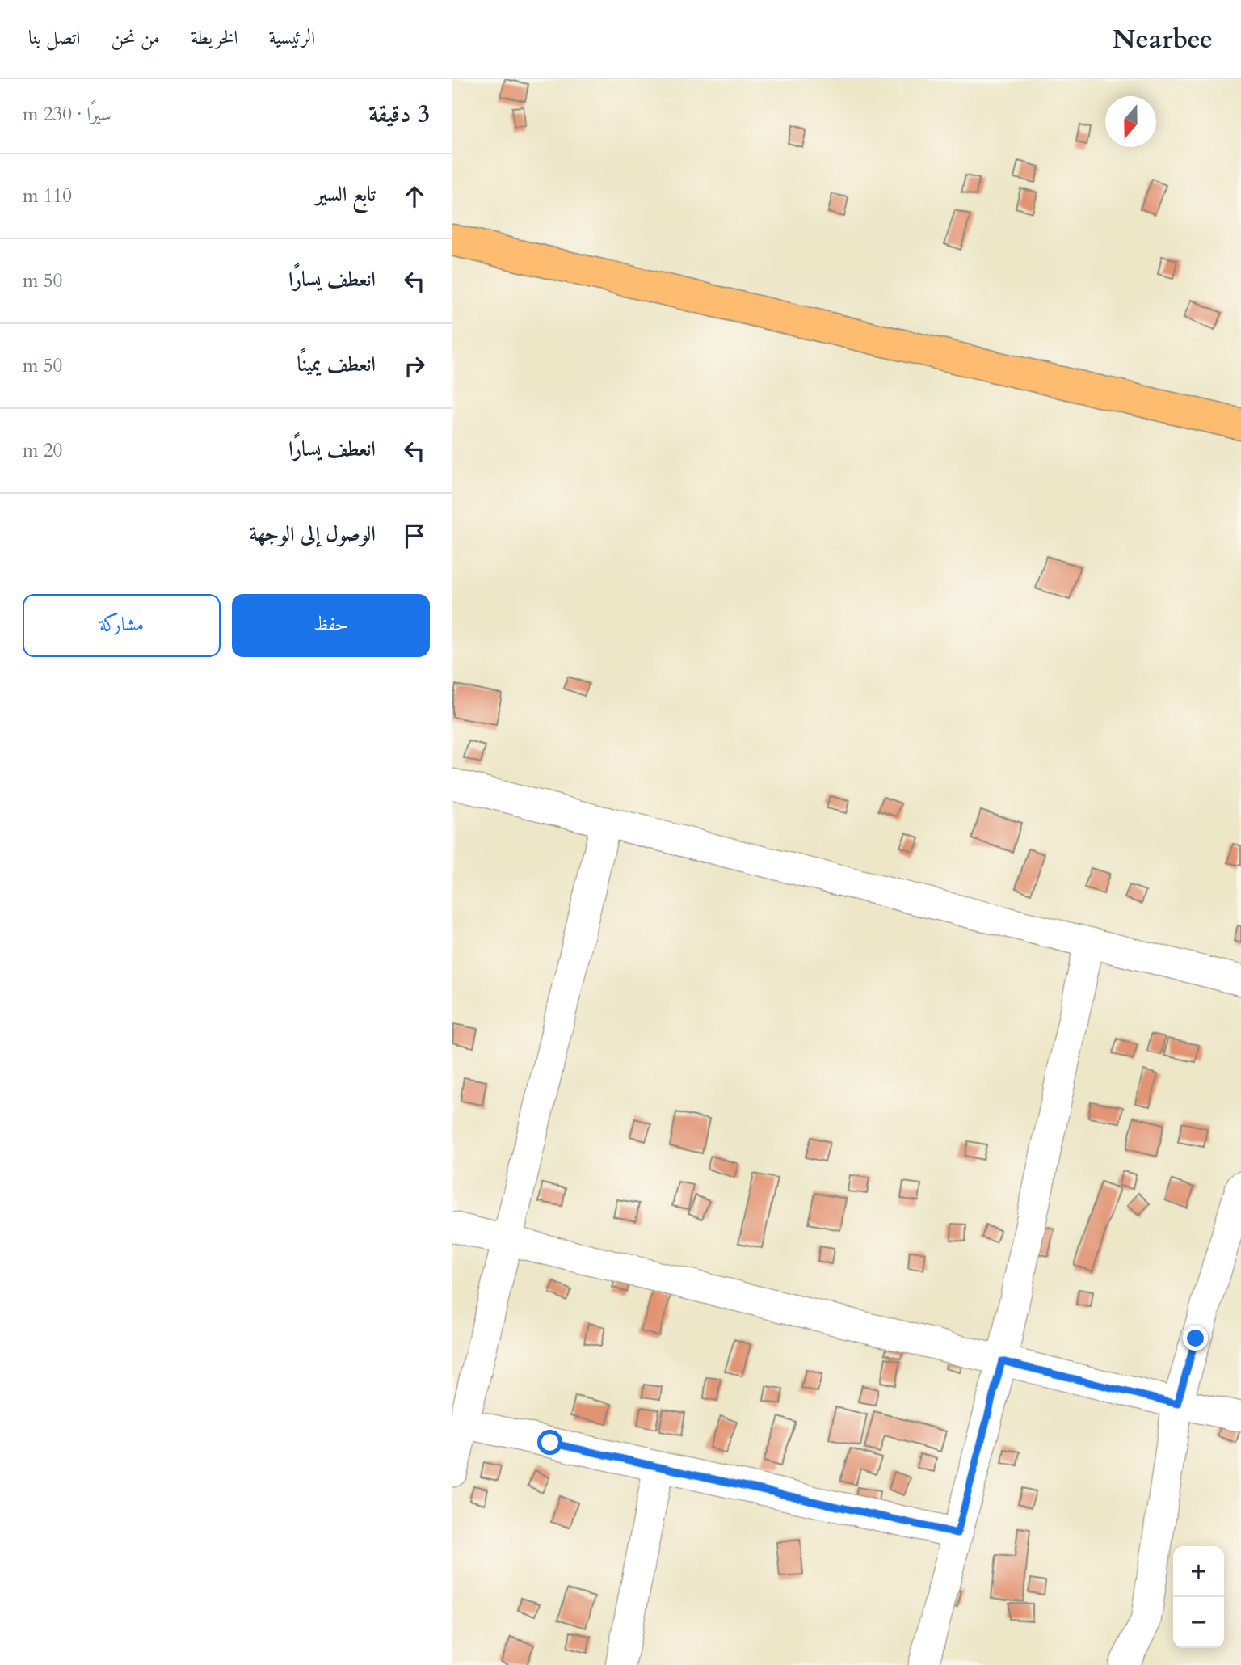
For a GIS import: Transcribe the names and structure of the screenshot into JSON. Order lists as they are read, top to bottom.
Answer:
{
  "north": "bottom",
  "page": {
    "header": "Nearbee",
    "nav": [
      "الرئيسية",
      "الخريطة",
      "من نحن",
      "اتصل بنا"
    ],
    "heading": ["3 دقيقة", "سيرًا · 230 m"],
    "list": [
      ["تابع السير", "110 m"],
      ["انعطف يسارًا", "50 m"],
      ["انعطف يمينًا", "50 m"],
      ["انعطف يسارًا", "20 m"],
      "الوصول إلى الوجهة"
    ],
    "buttons": ["حفظ", "مشاركة"],
    "map_buttons": ["+", "−"]
  }
}
